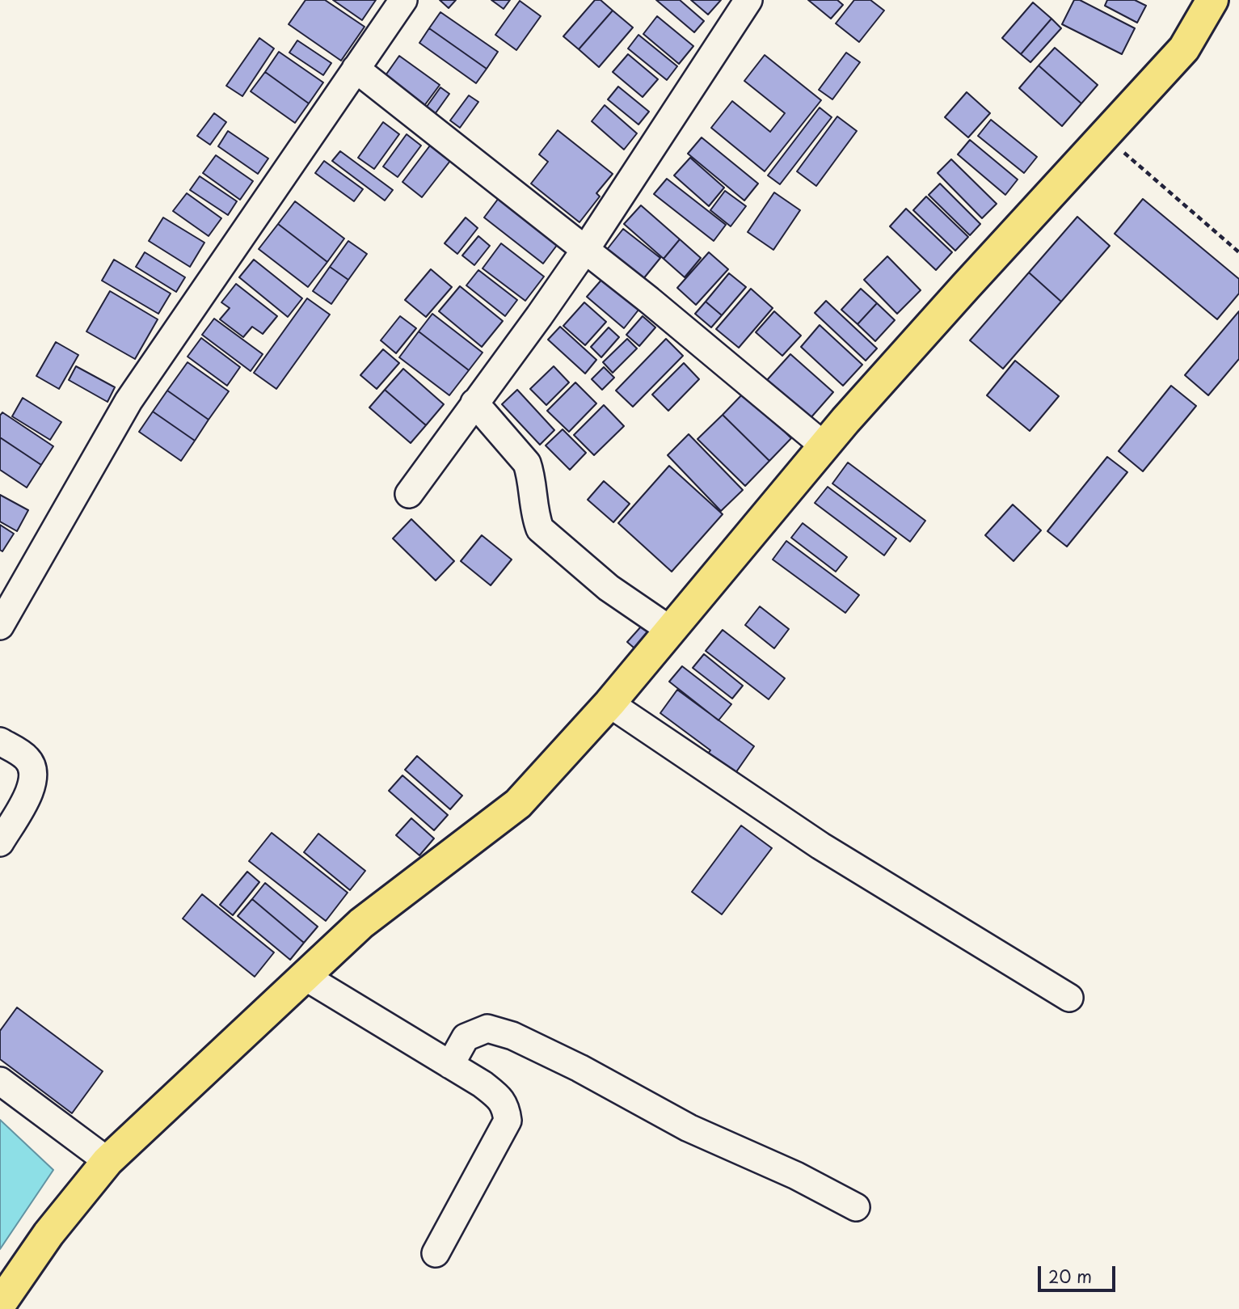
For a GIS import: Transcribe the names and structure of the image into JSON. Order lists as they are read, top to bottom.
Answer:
{
  "scale_bar": "20 m"
}
